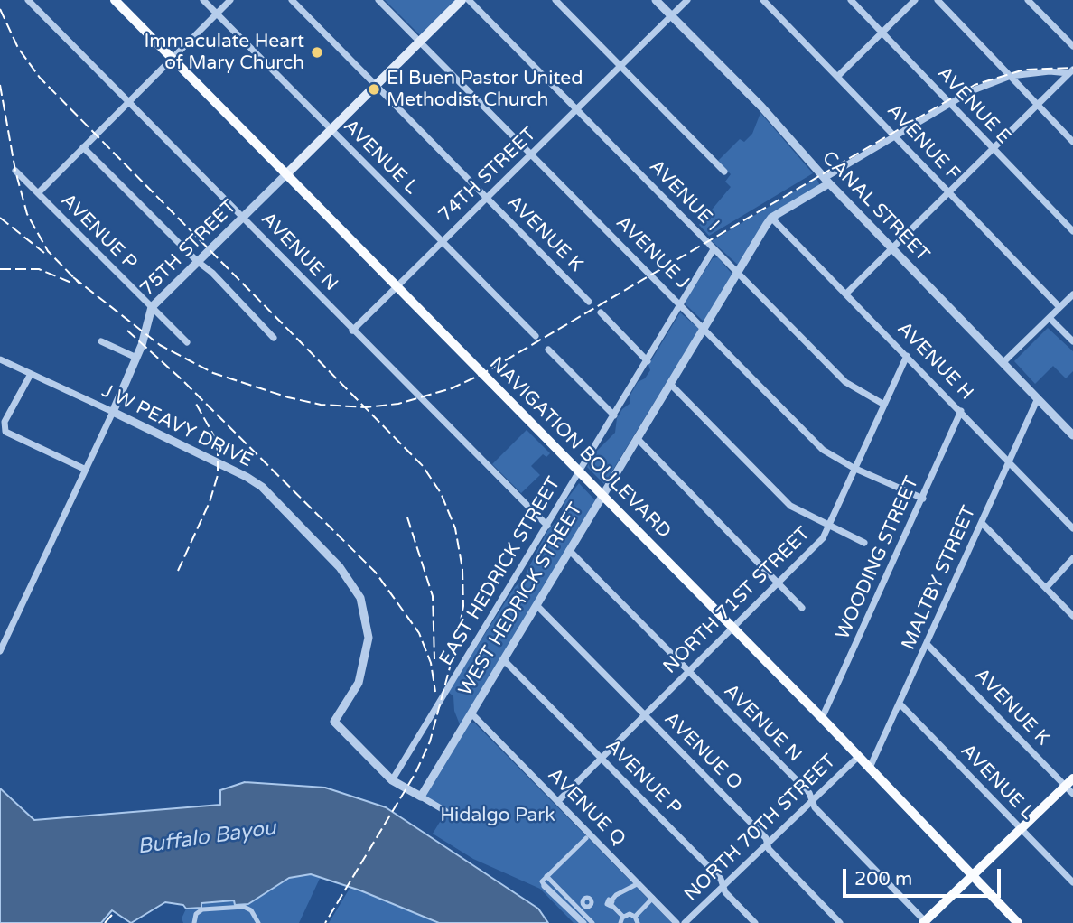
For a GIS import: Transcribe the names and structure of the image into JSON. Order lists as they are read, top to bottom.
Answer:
{
  "streets": {
    "main road": ["75TH STREET", "NAVIGATION BOULEVARD"],
    "street": [
      "AVENUE E",
      "AVENUE F",
      "AVENUE L",
      "74TH STREET",
      "AVENUE I",
      "CANAL STREET",
      "AVENUE P",
      "AVENUE K",
      "AVENUE N",
      "AVENUE J",
      "AVENUE H",
      "J W PEAVY DRIVE",
      "WOODING STREET",
      "EAST HEDRICK STREET",
      "MALTBY STREET",
      "WEST HEDRICK STREET",
      "NORTH 71ST STREET",
      "AVENUE O",
      "AVENUE Q",
      "NORTH 70TH STREET"
    ]
  },
  "crossings": [
    ["AVENUE E", "WEST HEDRICK STREET"],
    ["AVENUE F", "WEST HEDRICK STREET"],
    ["AVENUE L", "74TH STREET"],
    ["AVENUE L", "75TH STREET"],
    ["AVENUE L", "MALTBY STREET"],
    ["74TH STREET", "AVENUE I"],
    ["74TH STREET", "CANAL STREET"],
    ["74TH STREET", "AVENUE K"],
    ["74TH STREET", "AVENUE N"],
    ["74TH STREET", "AVENUE J"],
    ["74TH STREET", "NAVIGATION BOULEVARD"],
    ["AVENUE I", "EAST HEDRICK STREET"],
    ["AVENUE I", "WEST HEDRICK STREET"],
    ["AVENUE I", "NORTH 71ST STREET"],
    ["CANAL STREET", "MALTBY STREET"],
    ["CANAL STREET", "WEST HEDRICK STREET"],
    ["AVENUE P", "75TH STREET"],
    ["AVENUE P", "WEST HEDRICK STREET"],
    ["AVENUE P", "NORTH 71ST STREET"],
    ["AVENUE P", "NORTH 70TH STREET"],
    ["AVENUE K", "75TH STREET"],
    ["AVENUE K", "MALTBY STREET"],
    ["75TH STREET", "AVENUE N"],
    ["75TH STREET", "AVENUE J"],
    ["75TH STREET", "J W PEAVY DRIVE"],
    ["75TH STREET", "NAVIGATION BOULEVARD"],
    ["AVENUE N", "EAST HEDRICK STREET"],
    ["AVENUE N", "WEST HEDRICK STREET"],
    ["AVENUE N", "NORTH 71ST STREET"],
    ["AVENUE N", "NORTH 70TH STREET"],
    ["AVENUE J", "WOODING STREET"],
    ["AVENUE J", "EAST HEDRICK STREET"],
    ["AVENUE J", "WEST HEDRICK STREET"],
    ["AVENUE J", "NORTH 71ST STREET"],
    ["AVENUE H", "WOODING STREET"],
    ["AVENUE H", "MALTBY STREET"],
    ["AVENUE H", "WEST HEDRICK STREET"],
    ["AVENUE H", "NORTH 71ST STREET"],
    ["J W PEAVY DRIVE", "EAST HEDRICK STREET"],
    ["J W PEAVY DRIVE", "WEST HEDRICK STREET"],
    ["NAVIGATION BOULEVARD", "WOODING STREET"],
    ["NAVIGATION BOULEVARD", "EAST HEDRICK STREET"],
    ["NAVIGATION BOULEVARD", "MALTBY STREET"],
    ["NAVIGATION BOULEVARD", "WEST HEDRICK STREET"],
    ["NAVIGATION BOULEVARD", "NORTH 71ST STREET"],
    ["NAVIGATION BOULEVARD", "NORTH 70TH STREET"],
    ["WEST HEDRICK STREET", "AVENUE O"],
    ["WEST HEDRICK STREET", "AVENUE Q"],
    ["NORTH 71ST STREET", "AVENUE O"],
    ["NORTH 71ST STREET", "AVENUE Q"],
    ["AVENUE O", "NORTH 70TH STREET"]
  ],
  "water": ["Buffalo Bayou"],
  "parks": ["Hidalgo Park"],
  "places": ["Immaculate Heart of Mary Church", "El Buen Pastor United Methodist Church"],
  "scale_bar": "200 m"
}
